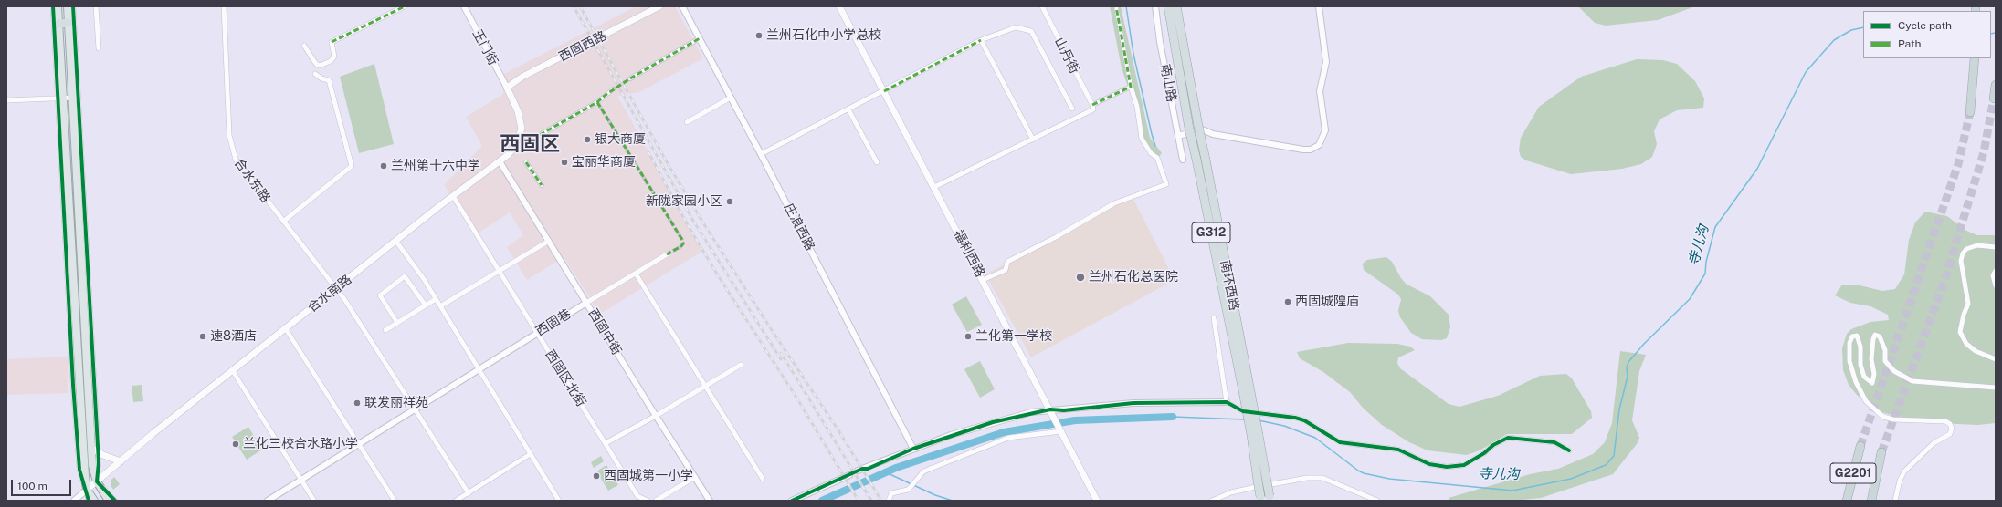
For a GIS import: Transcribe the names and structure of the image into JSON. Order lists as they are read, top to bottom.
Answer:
{
  "streets": {
    "highway": ["G312", "南环西路", "G2201"],
    "main road": ["西固西路", "福利西路", "合水南路"],
    "street": [
      "玉门街",
      "山丹街",
      "南山路",
      "合水东路",
      "庄浪西路",
      "西固巷",
      "西固中街",
      "西固区北街"
    ]
  },
  "crossings": [
    ["西固西路", "玉门街"],
    ["西固西路", "合水南路"],
    ["玉门街", "合水南路"],
    ["合水东路", "合水南路"],
    ["合水东路", "西固巷"],
    ["合水南路", "西固中街"],
    ["合水南路", "西固区北街"],
    ["西固巷", "西固中街"],
    ["西固巷", "西固区北街"]
  ],
  "districts": ["西固区"],
  "water": ["寺儿沟"],
  "places": [
    "兰州石化中小学总校",
    "银大商厦",
    "宝丽华商厦",
    "兰州第十六中学",
    "新陇家园小区",
    "兰州石化总医院",
    "西固城隍庙",
    "速8酒店",
    "兰化第一学校",
    "联发丽祥苑",
    "兰化三校合水路小学",
    "西固城第一小学"
  ],
  "legend": ["Cycle path", "Path"],
  "scale_bar": "100 m"
}
